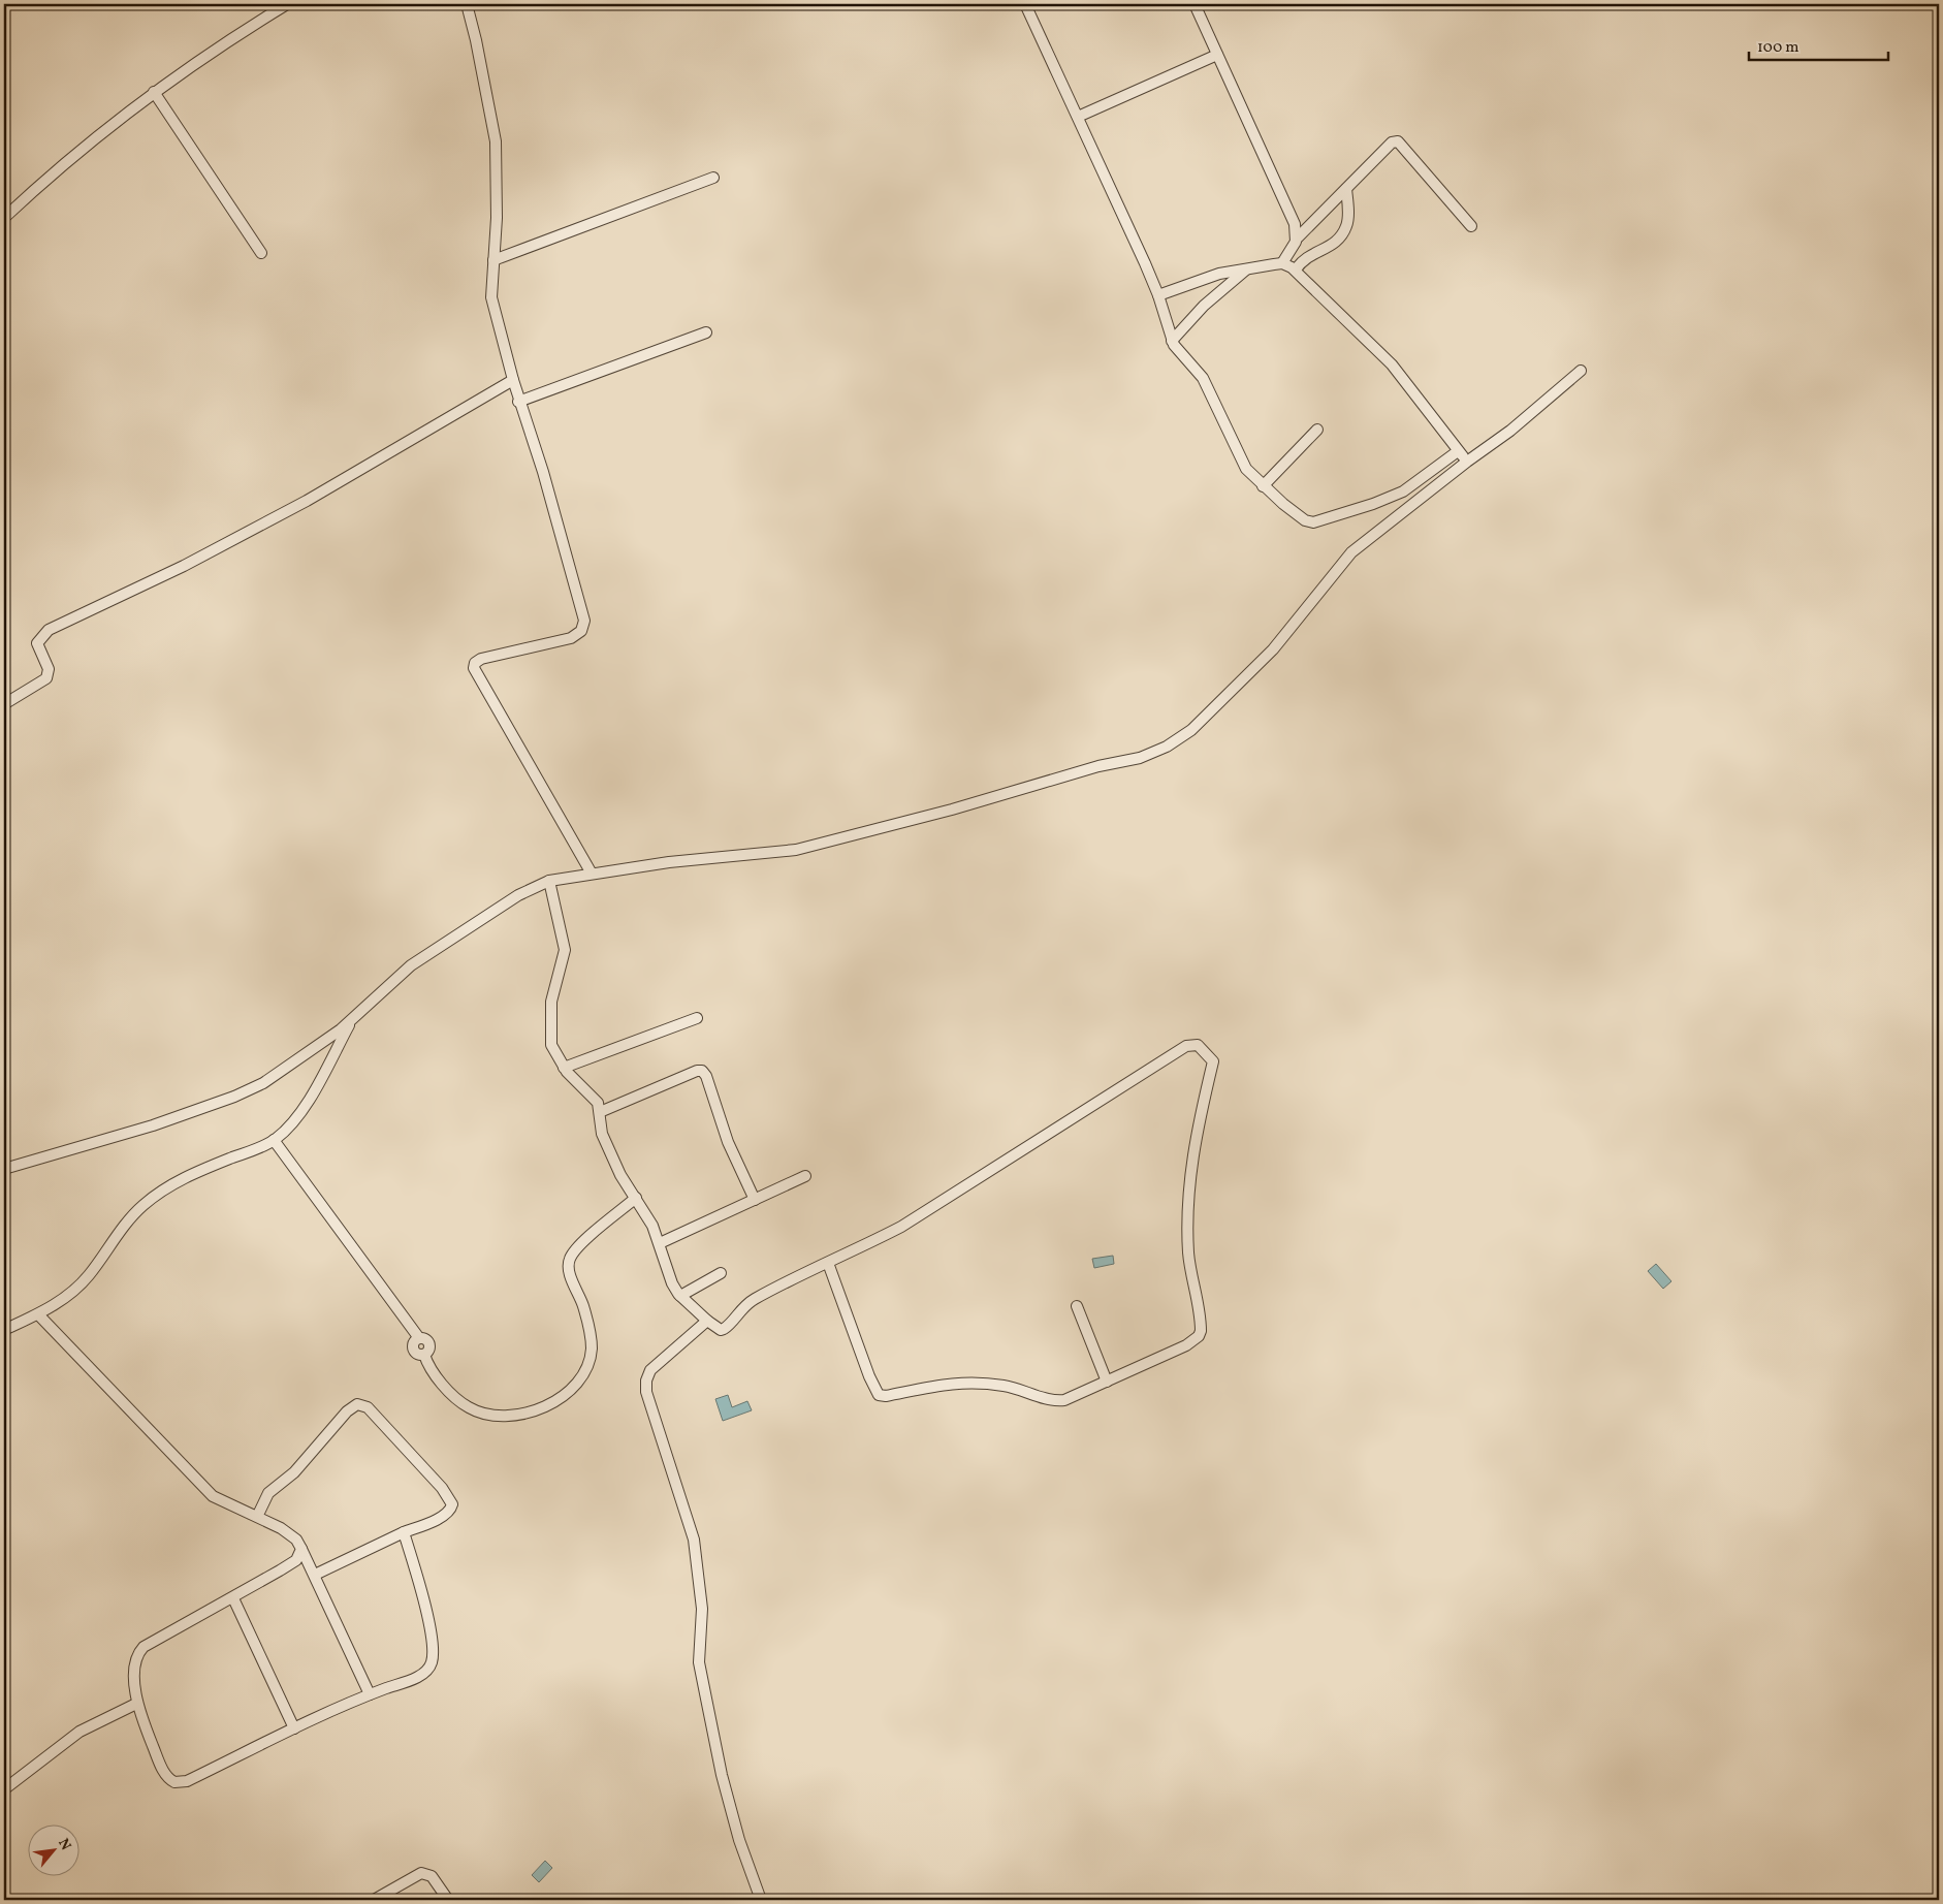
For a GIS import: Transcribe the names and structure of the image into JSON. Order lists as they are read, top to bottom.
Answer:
{
  "scale_bar": "100 m",
  "north": "top right"
}
